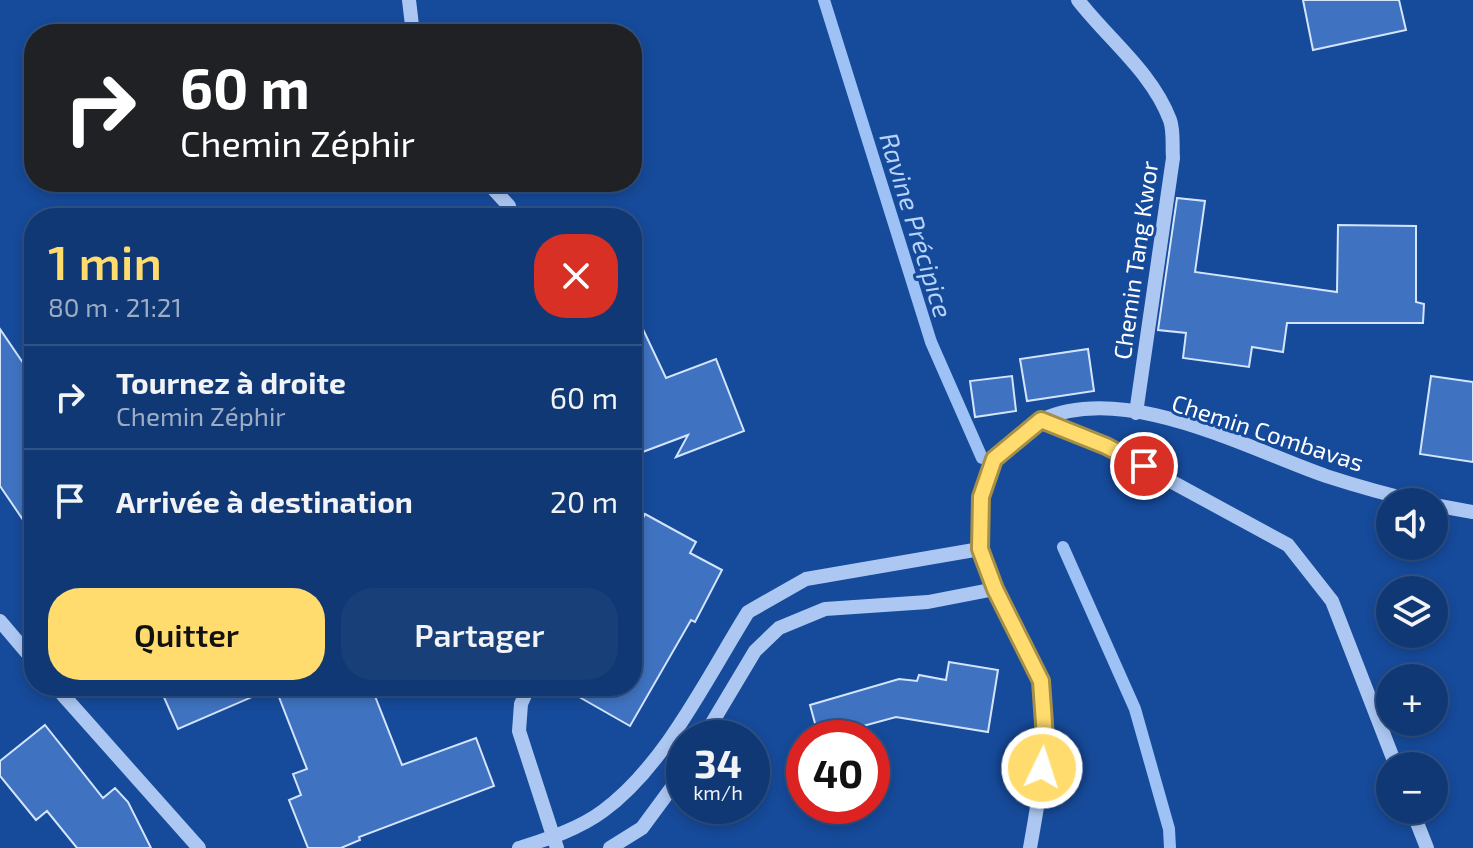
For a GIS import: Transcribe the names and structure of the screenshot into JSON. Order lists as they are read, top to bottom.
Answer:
{
  "streets": {
    "street": ["Chemin Tang Kwor", "Chemin Combavas"]
  },
  "crossings": [
    ["Chemin Tang Kwor", "Chemin Combavas"]
  ],
  "water": ["Ravine Précipice"],
  "page": {
    "turn": ["60 m", "Chemin Zéphir"],
    "heading": ["1 min", "80 m · 21:21"],
    "list": [
      {
        "name": "Tournez à droite",
        "note": "Chemin Zéphir",
        "value": "60 m"
      },
      {
        "name": "Arrivée à destination",
        "value": "20 m"
      }
    ],
    "map_buttons": ["+", "−"],
    "buttons": ["Quitter", "Partager"],
    "speed": "34 km/h",
    "limit": "40"
  }
}
